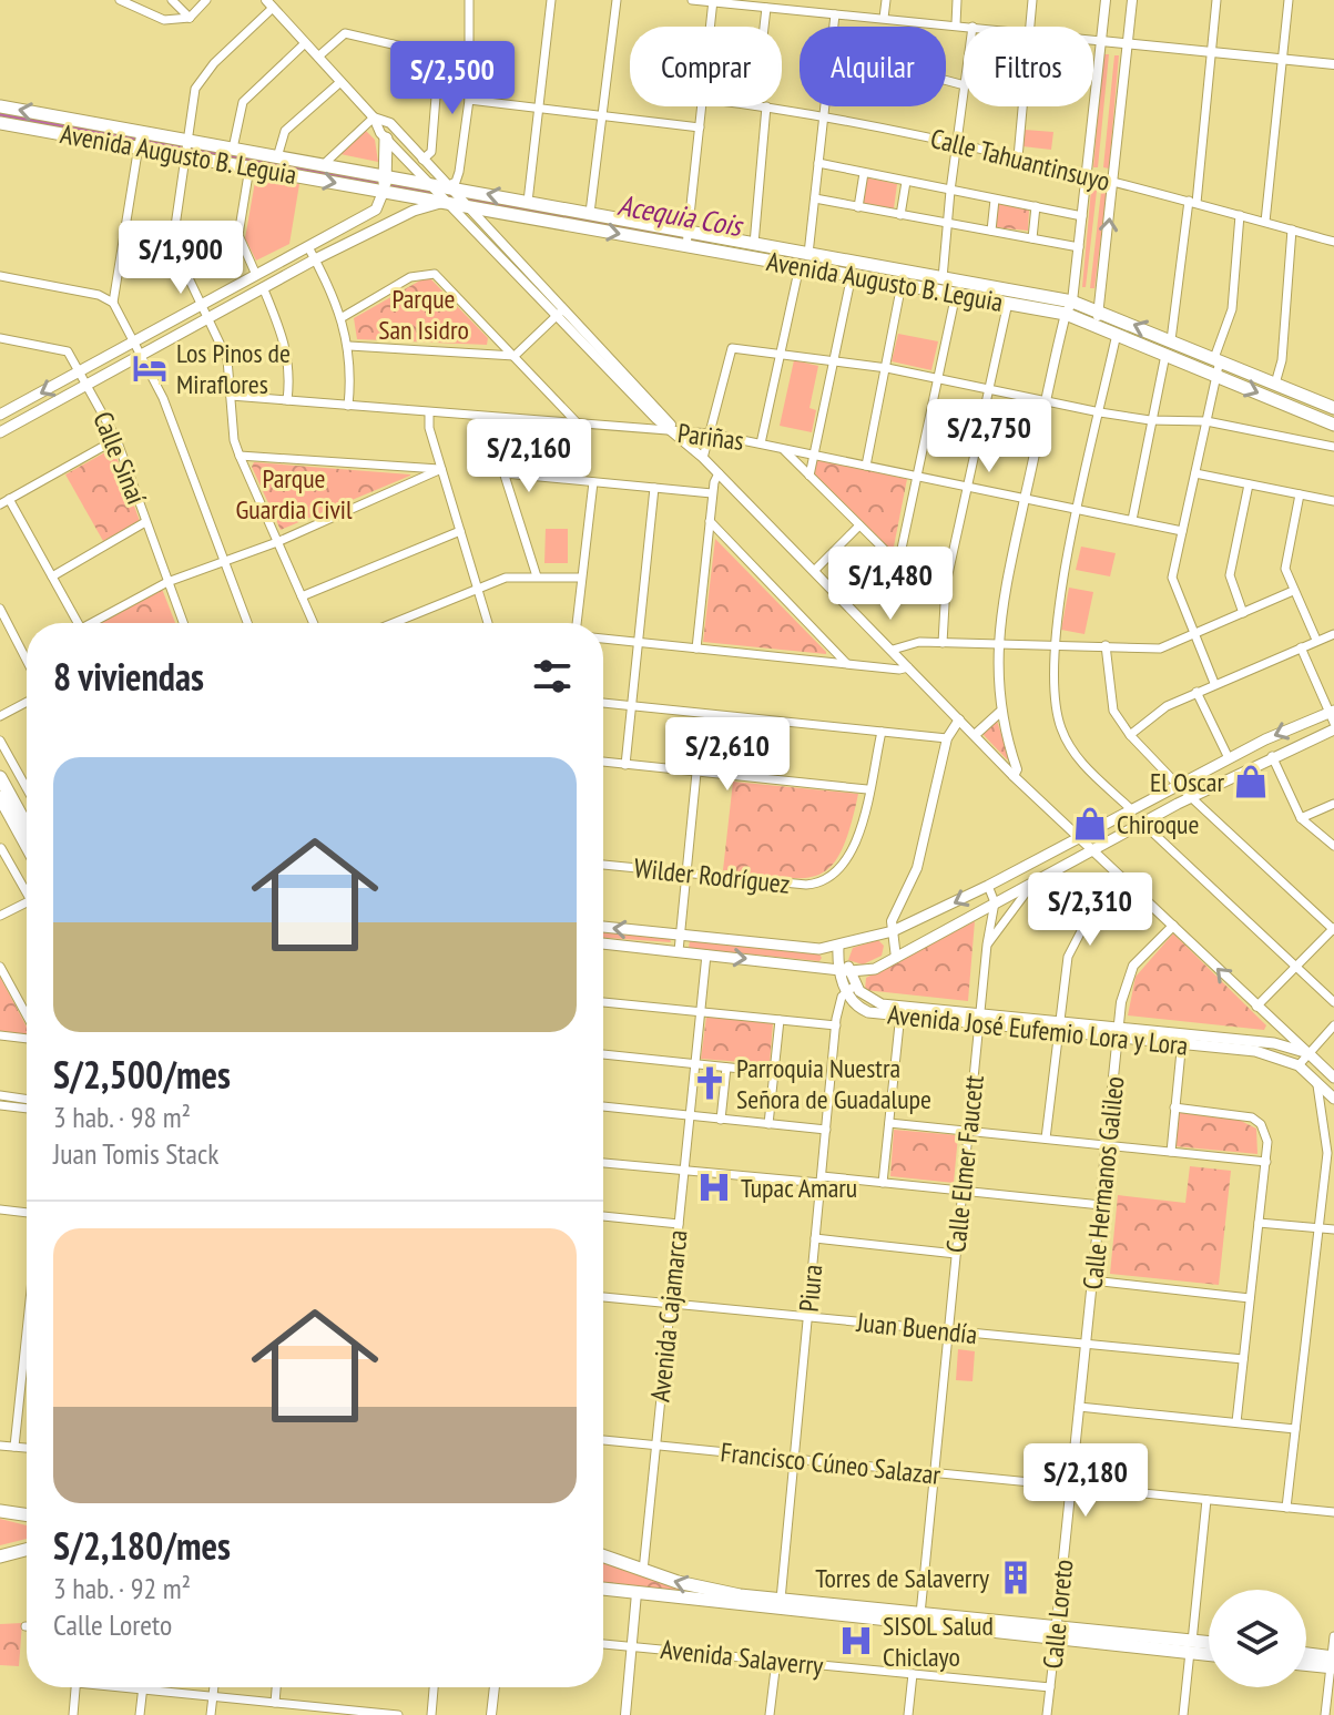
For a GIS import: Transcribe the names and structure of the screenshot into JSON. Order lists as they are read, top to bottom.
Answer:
{
  "streets": {
    "main road": ["Avenida Augusto B. Leguia", "Avenida José Eufemio Lora y Lora"],
    "street": [
      "Calle Tahuantinsuyo",
      "Pariñas",
      "Calle Sinaí",
      "Wilder Rodríguez",
      "Calle Elmer Faucett",
      "Calle Hermanos Galileo",
      "Piura",
      "Avenida Cajamarca",
      "Juan Buendía",
      "Francisco Cúneo Salazar",
      "Calle Loreto",
      "Avenida Salaverry"
    ]
  },
  "crossings": [
    ["Avenida José Eufemio Lora y Lora", "Calle Elmer Faucett"],
    ["Avenida José Eufemio Lora y Lora", "Calle Hermanos Galileo"],
    ["Avenida José Eufemio Lora y Lora", "Piura"],
    ["Calle Elmer Faucett", "Juan Buendía"],
    ["Calle Elmer Faucett", "Francisco Cúneo Salazar"],
    ["Calle Hermanos Galileo", "Juan Buendía"],
    ["Calle Hermanos Galileo", "Calle Loreto"],
    ["Piura", "Juan Buendía"],
    ["Piura", "Francisco Cúneo Salazar"],
    ["Avenida Cajamarca", "Juan Buendía"],
    ["Avenida Cajamarca", "Francisco Cúneo Salazar"],
    ["Francisco Cúneo Salazar", "Calle Loreto"],
    ["Calle Loreto", "Avenida Salaverry"]
  ],
  "water": ["Acequia Cois"],
  "parks": ["Parque San Isidro", "Parque Guardia Civil"],
  "places": {
    "hotel": ["Los Pinos de Miraflores"],
    "shop": ["El Oscar", "Chiroque"],
    "church": ["Parroquia Nuestra Señora de Guadalupe"],
    "hospital": ["Tupac Amaru", "SISOL Salud Chiclayo"],
    "building": ["Torres de Salaverry"]
  },
  "page": {
    "chip": ["Comprar", "Alquilar", "Filtros"],
    "price": [
      "S/2,500",
      "S/1,900",
      "S/2,750",
      "S/2,160",
      "S/1,480",
      "S/2,610",
      "S/2,310",
      "S/2,180"
    ],
    "heading": "8 viviendas",
    "list": [
      {
        "name": "S/2,500/mes",
        "note": "3 hab. · 98 m² · Juan Tomis Stack"
      },
      {
        "name": "S/2,180/mes",
        "note": "3 hab. · 92 m² · Calle Loreto"
      }
    ]
  }
}
